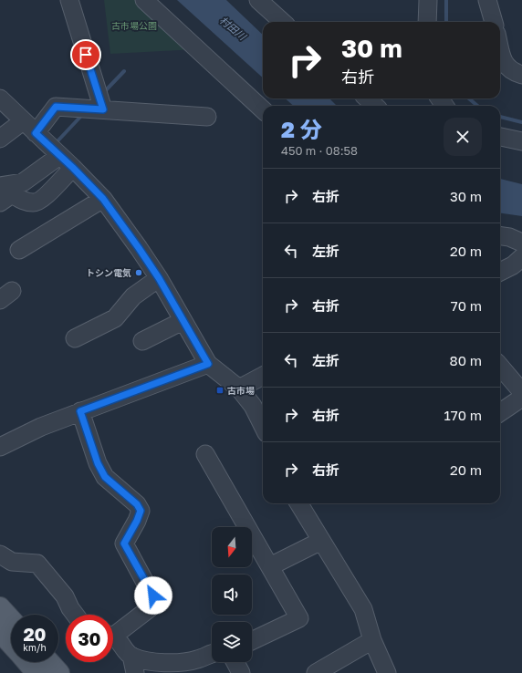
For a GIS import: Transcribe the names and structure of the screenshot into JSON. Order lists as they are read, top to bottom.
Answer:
{
  "water": ["村田川"],
  "parks": ["古市場公園"],
  "places": {
    "other": ["トシン電気"],
    "transit": ["古市場"]
  },
  "north": "bottom",
  "page": {
    "turn": ["30 m", "右折"],
    "heading": ["2 分", "450 m · 08:58"],
    "list": [
      {
        "name": "右折",
        "value": "30 m"
      },
      {
        "name": "左折",
        "value": "20 m"
      },
      {
        "name": "右折",
        "value": "70 m"
      },
      {
        "name": "左折",
        "value": "80 m"
      },
      {
        "name": "右折",
        "value": "170 m"
      },
      {
        "name": "右折",
        "value": "20 m"
      }
    ],
    "speed": "20 km/h",
    "limit": "30"
  }
}
